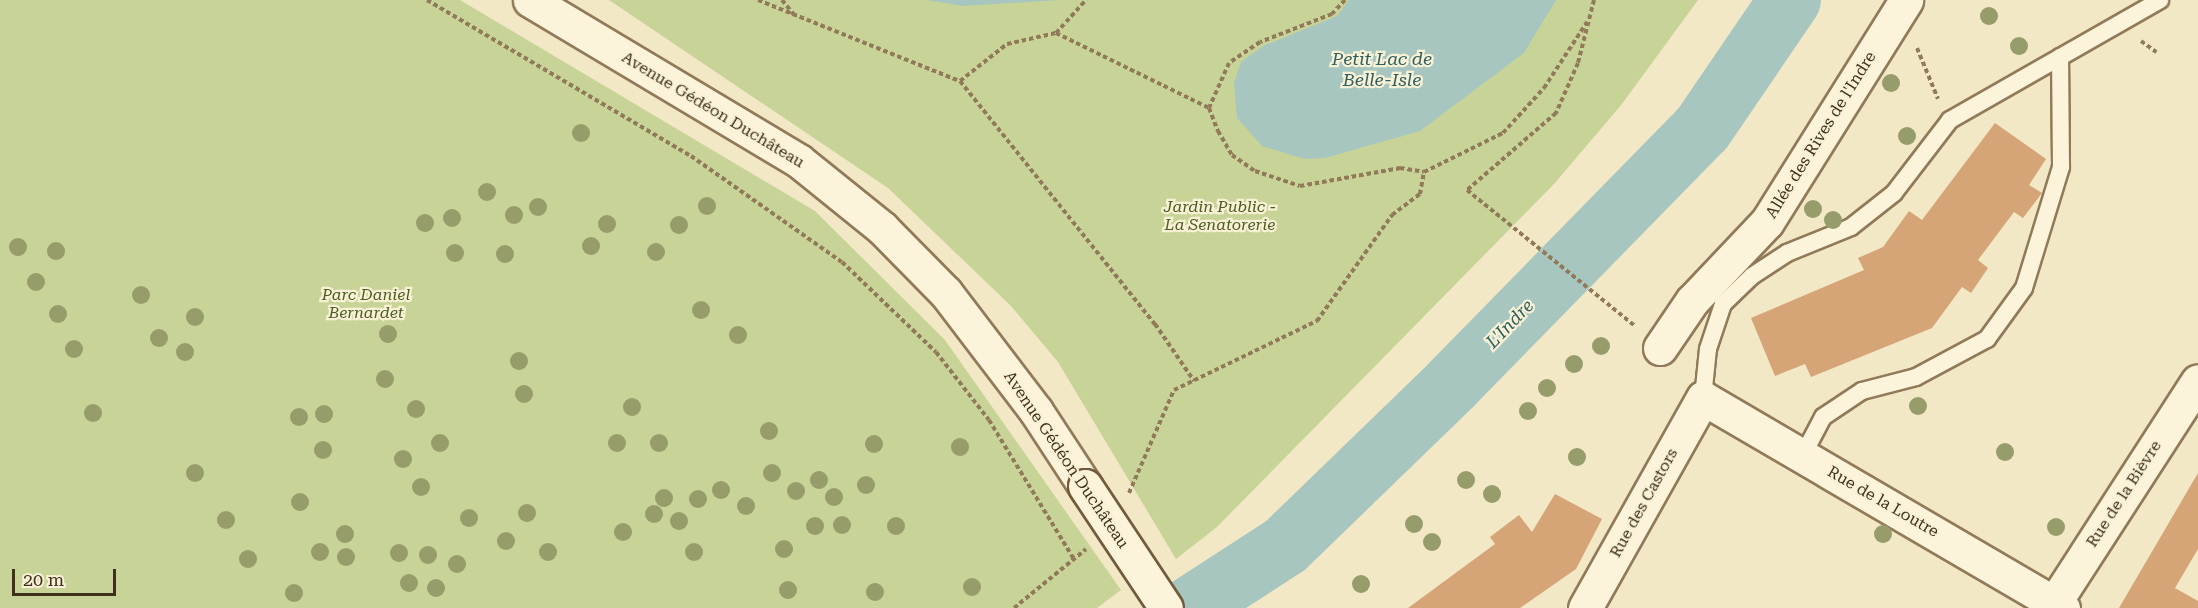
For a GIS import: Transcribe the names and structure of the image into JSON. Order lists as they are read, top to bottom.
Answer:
{
  "streets": {
    "street": [
      "Avenue Gédéon Duchâteau",
      "Allée des Rives de l'Indre",
      "Rue de la Bièvre",
      "Rue de la Loutre",
      "Rue des Castors"
    ]
  },
  "crossings": [
    ["Rue de la Bièvre", "Rue de la Loutre"],
    ["Rue de la Loutre", "Rue des Castors"]
  ],
  "water": ["Petit Lac de Belle-Isle", "L'Indre"],
  "parks": ["Jardin Public - La Senatorerie", "Parc Daniel Bernardet"],
  "scale_bar": "20 m"
}
